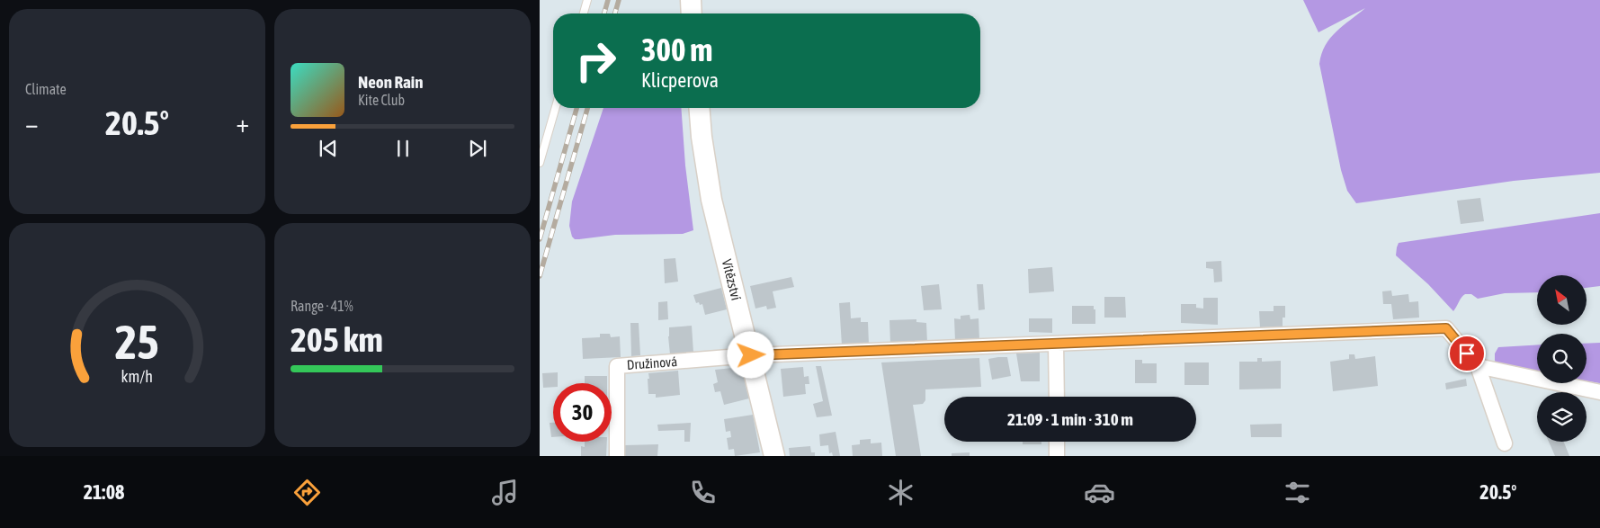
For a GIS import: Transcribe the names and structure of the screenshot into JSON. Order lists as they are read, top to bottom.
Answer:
{
  "streets": {
    "main road": ["Vítězství"],
    "street": ["Družinová"]
  },
  "crossings": [
    ["Vítězství", "Družinová"]
  ],
  "north": "top left",
  "page": {
    "tile": [
      "Climate",
      ["Range · 41%", "205 km"]
    ],
    "turn": ["300 m", "Klicperova"],
    "song": ["Neon Rain", "Kite Club"],
    "heat": ["−", "20.5°", "+"],
    "limit": "30",
    "trip": "21:09 · 1 min · 310 m",
    "tabs": ["21:08", "20.5°"],
    "gauge": ["25", "km/h"]
  }
}
